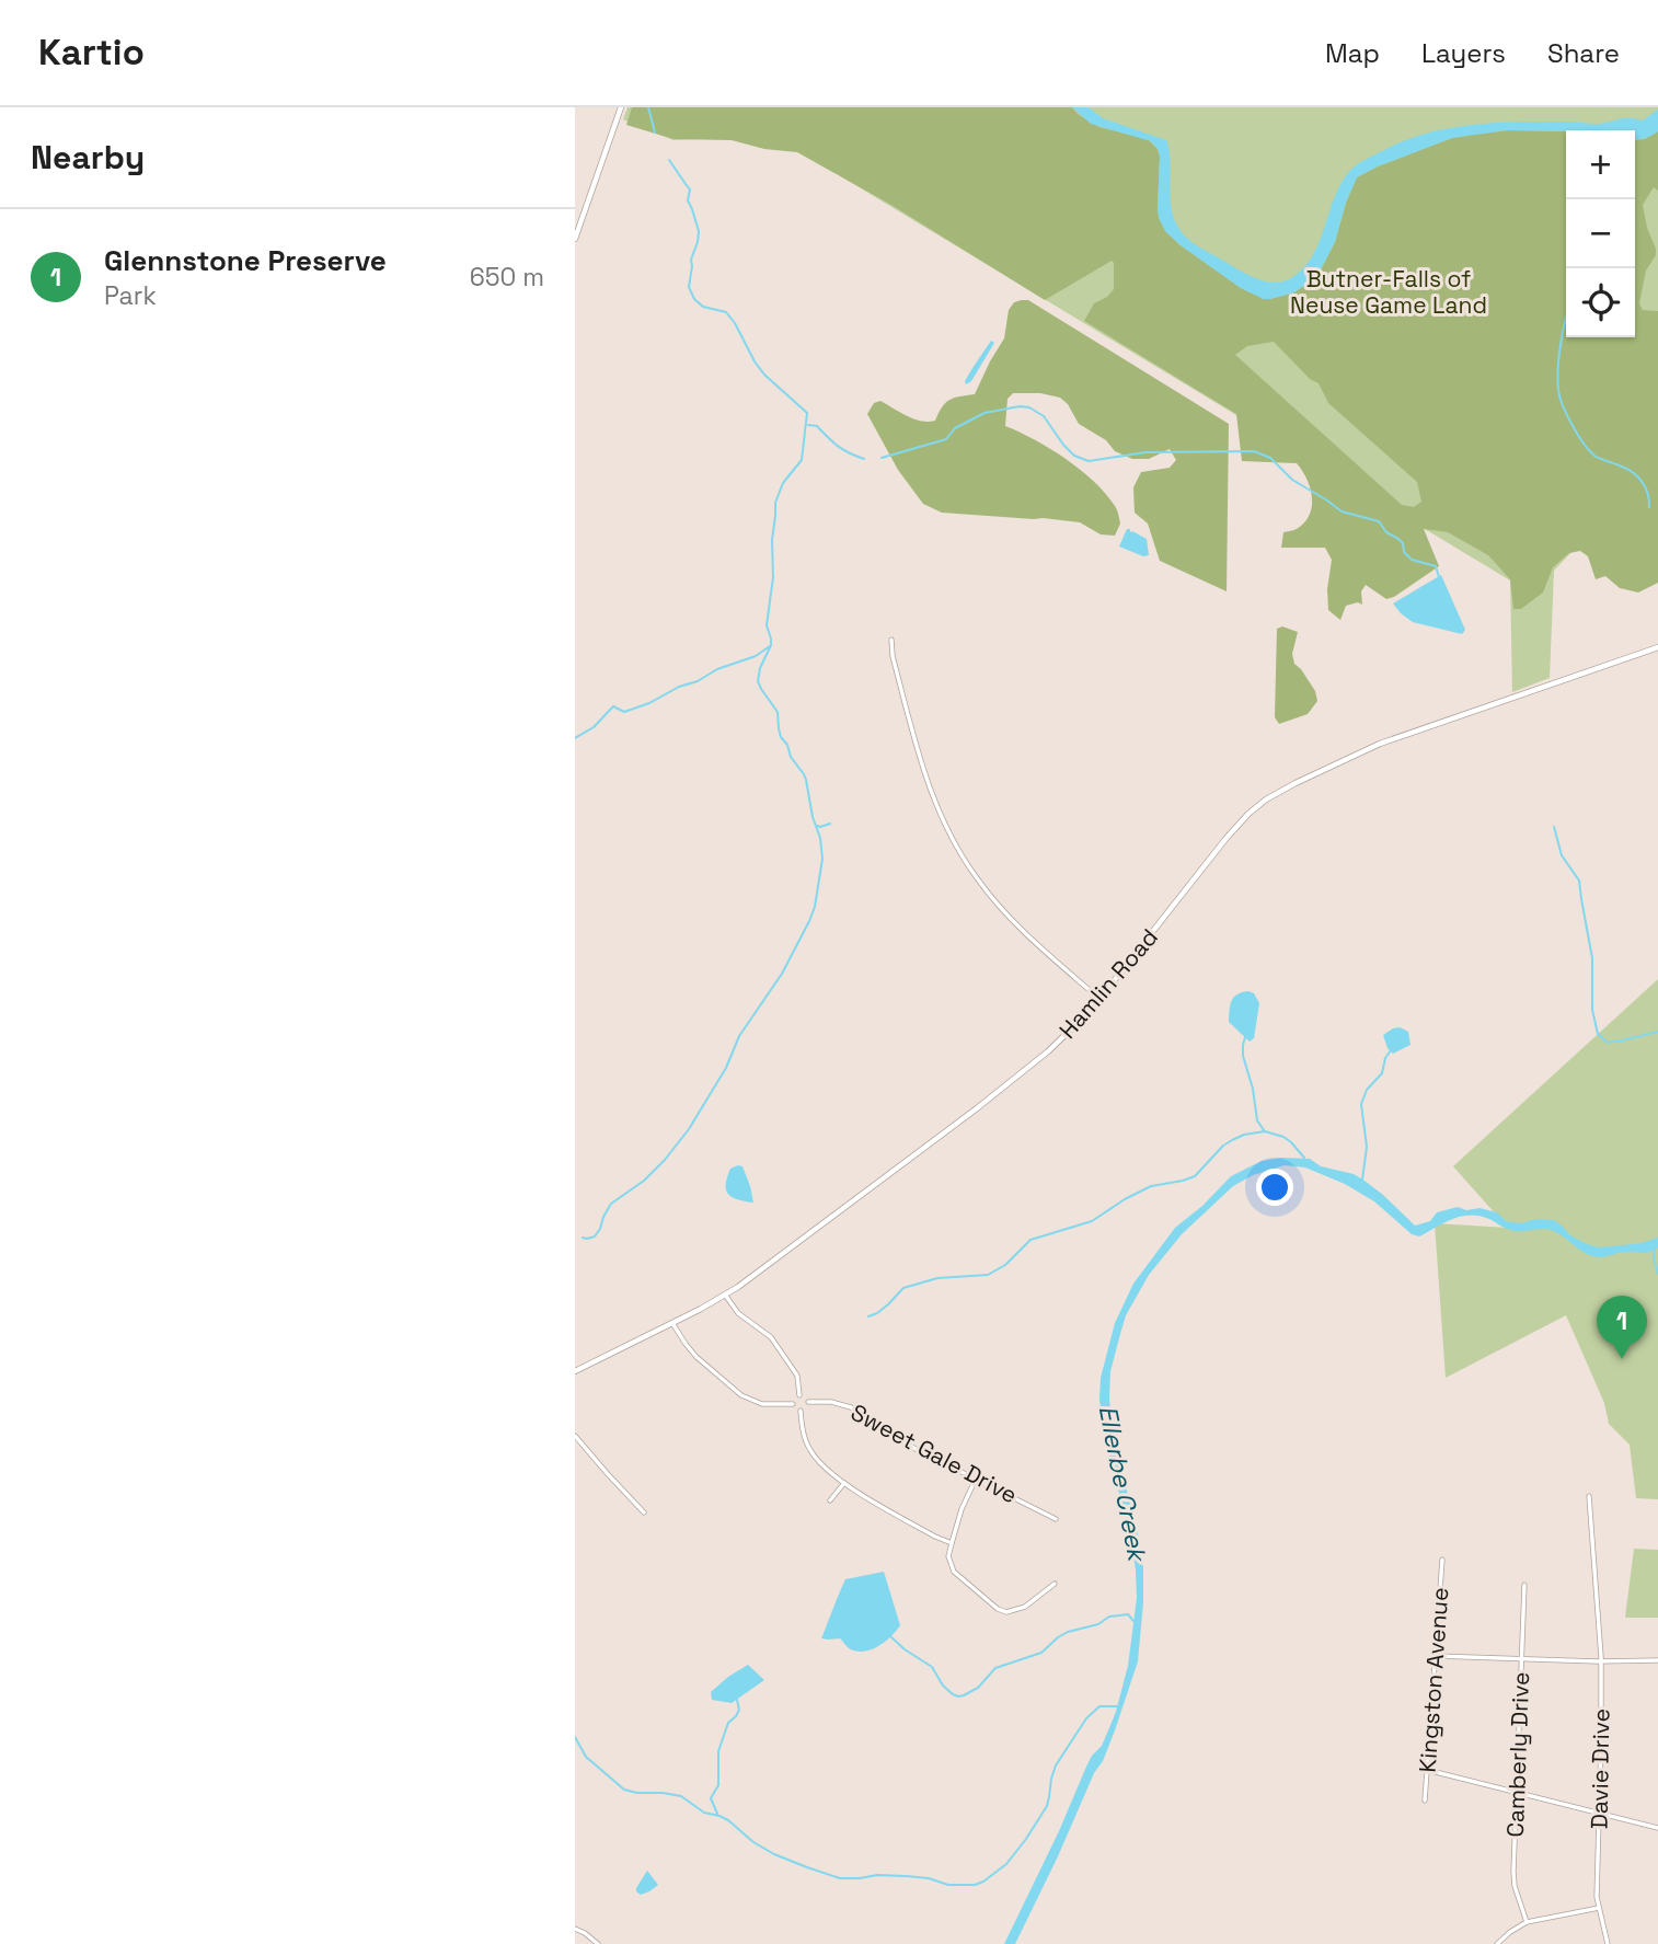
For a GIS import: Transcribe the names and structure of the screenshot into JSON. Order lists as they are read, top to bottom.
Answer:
{
  "streets": {
    "street": [
      "Hamlin Road",
      "Sweet Gale Drive",
      "Kingston Avenue",
      "Camberly Drive",
      "Davie Drive"
    ]
  },
  "water": ["Ellerbe Creek"],
  "parks": ["Butner-Falls of Neuse Game Land"],
  "page": {
    "header": "Kartio",
    "nav": ["Map", "Layers", "Share"],
    "heading": "Nearby",
    "map_buttons": ["+", "−"],
    "list": [
      {
        "mark": "1",
        "name": "Glennstone Preserve",
        "note": "Park",
        "value": "650 m"
      }
    ],
    "pins": "1"
  }
}
